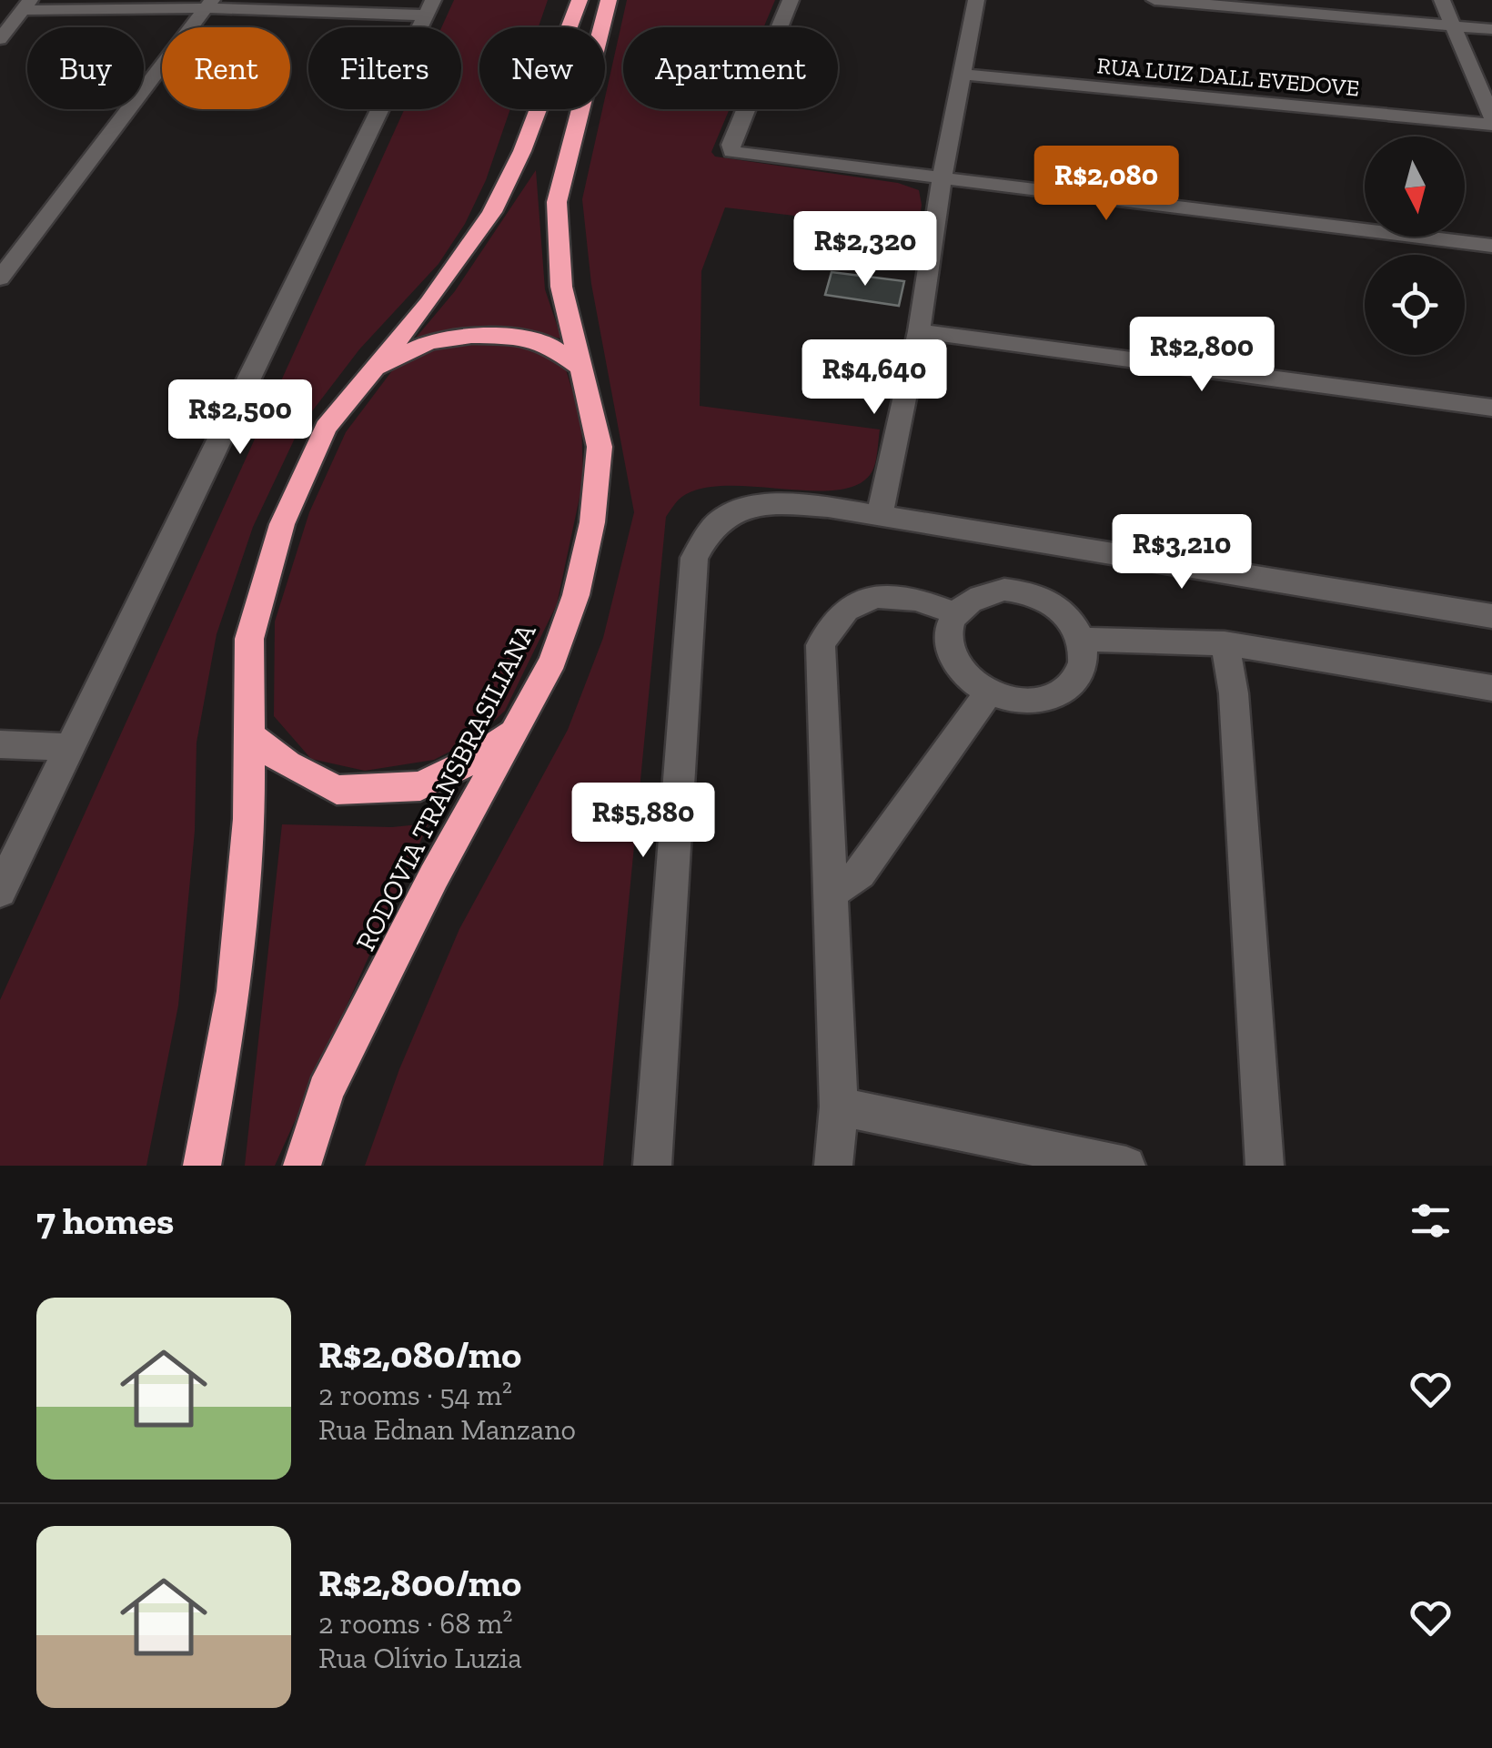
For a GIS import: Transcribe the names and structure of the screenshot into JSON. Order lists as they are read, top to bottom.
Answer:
{
  "streets": {
    "highway": ["RODOVIA TRANSBRASILIANA"],
    "street": ["RUA LUIZ DALL EVEDOVE"]
  },
  "north": "bottom",
  "page": {
    "chip": [
      "Buy",
      "Rent",
      "Filters",
      "New",
      "Apartment"
    ],
    "price": [
      "R$2,080",
      "R$2,320",
      "R$2,800",
      "R$4,640",
      "R$2,500",
      "R$3,210",
      "R$5,880"
    ],
    "heading": "7 homes",
    "list": [
      {
        "name": "R$2,080/mo",
        "note": "2 rooms · 54 m² · Rua Ednan Manzano"
      },
      {
        "name": "R$2,800/mo",
        "note": "2 rooms · 68 m² · Rua Olívio Luzia"
      }
    ]
  }
}
